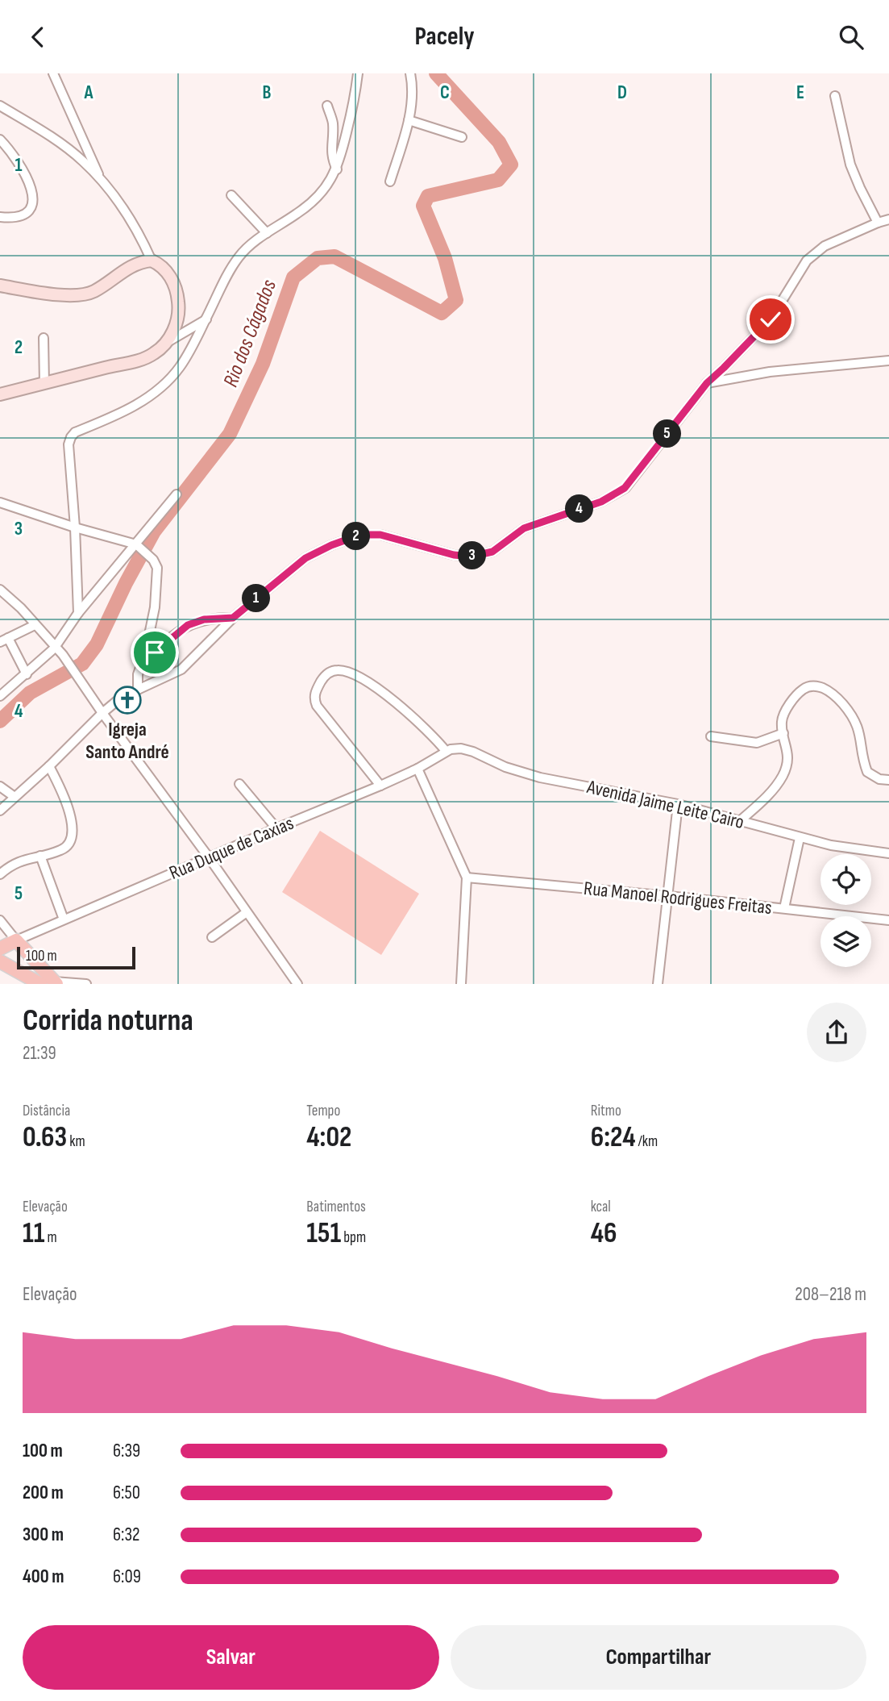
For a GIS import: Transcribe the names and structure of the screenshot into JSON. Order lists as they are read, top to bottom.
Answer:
{
  "streets": {
    "street": ["Avenida Jaime Leite Cairo", "Rua Duque de Caxias", "Rua Manoel Rodrigues Freitas"]
  },
  "crossings": [
    ["Avenida Jaime Leite Cairo", "Rua Duque de Caxias"]
  ],
  "water": ["Rio dos Cágados"],
  "places": {
    "church": ["Igreja Santo André"]
  },
  "scale_bar": "100 m",
  "page": {
    "header": "Pacely",
    "pins": [
      "5",
      "4",
      "2",
      "3",
      "1"
    ],
    "scale": "100 m",
    "heading": ["Corrida noturna", "21:39"],
    "stats": [
      ["Distância", "0.63 km"],
      ["Tempo", "4:02"],
      ["Ritmo", "6:24 /km"],
      ["Elevação", "11 m"],
      ["Batimentos", "151 bpm"],
      ["kcal", "46"]
    ],
    "chart": ["Elevação", "208–218 m"],
    "list": [
      {
        "name": "100 m",
        "note": "6:39"
      },
      {
        "name": "200 m",
        "note": "6:50"
      },
      {
        "name": "300 m",
        "note": "6:32"
      },
      {
        "name": "400 m",
        "note": "6:09"
      }
    ],
    "buttons": ["Salvar", "Compartilhar"]
  },
  "grid": {
    "columns": [
      "A",
      "B",
      "C",
      "D",
      "E"
    ],
    "rows": [
      "1",
      "2",
      "3",
      "4",
      "5"
    ]
  }
}
